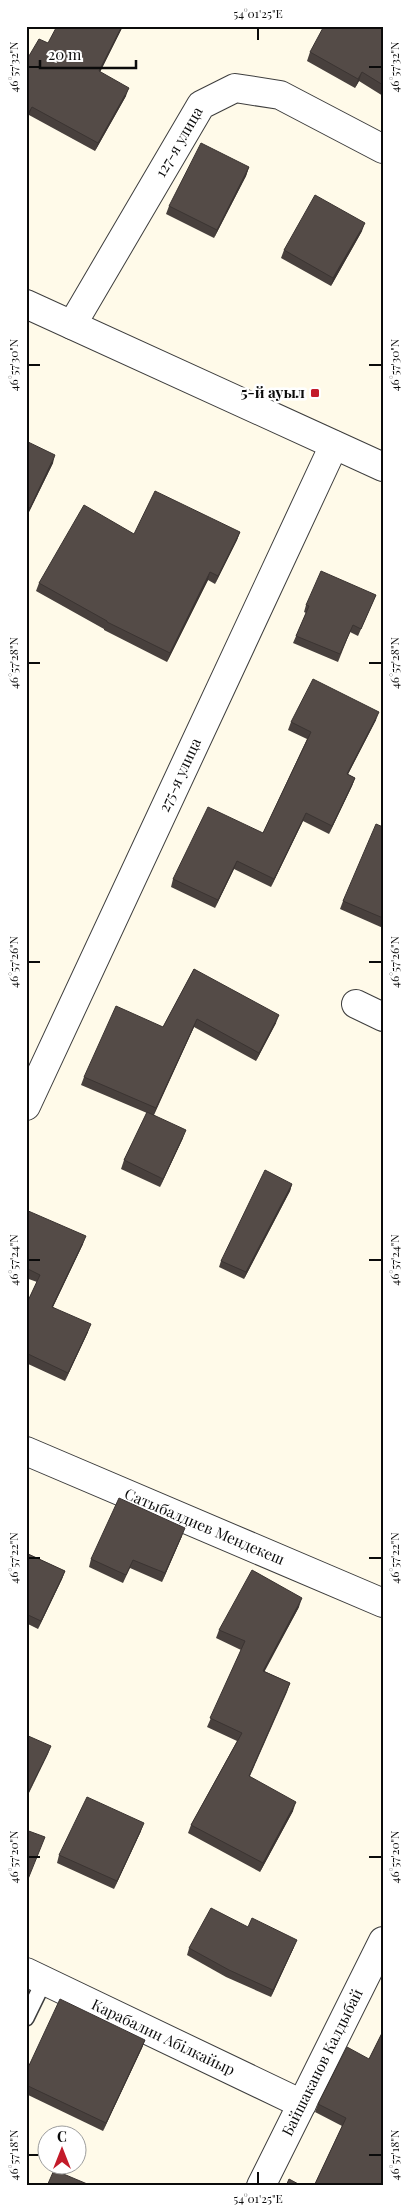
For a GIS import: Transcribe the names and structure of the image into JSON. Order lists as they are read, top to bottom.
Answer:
{
  "streets": {
    "street": [
      "127-я улица",
      "275-я улица",
      "Сатыбалдиев Мендекеш",
      "Карабалин Абілкайыр",
      "Байшаканов Калдыбай"
    ]
  },
  "crossings": [
    ["Карабалин Абілкайыр", "Байшаканов Калдыбай"]
  ],
  "places": {
    "transit": ["5-й ауыл"]
  },
  "scale_bar": "20 m",
  "north": "top",
  "coordinates": [
    "54°01'25\"E",
    "46°57'32\"N",
    "46°57'30\"N",
    "46°57'28\"N",
    "46°57'26\"N",
    "46°57'24\"N",
    "46°57'22\"N",
    "46°57'20\"N",
    "46°57'18\"N"
  ]
}
